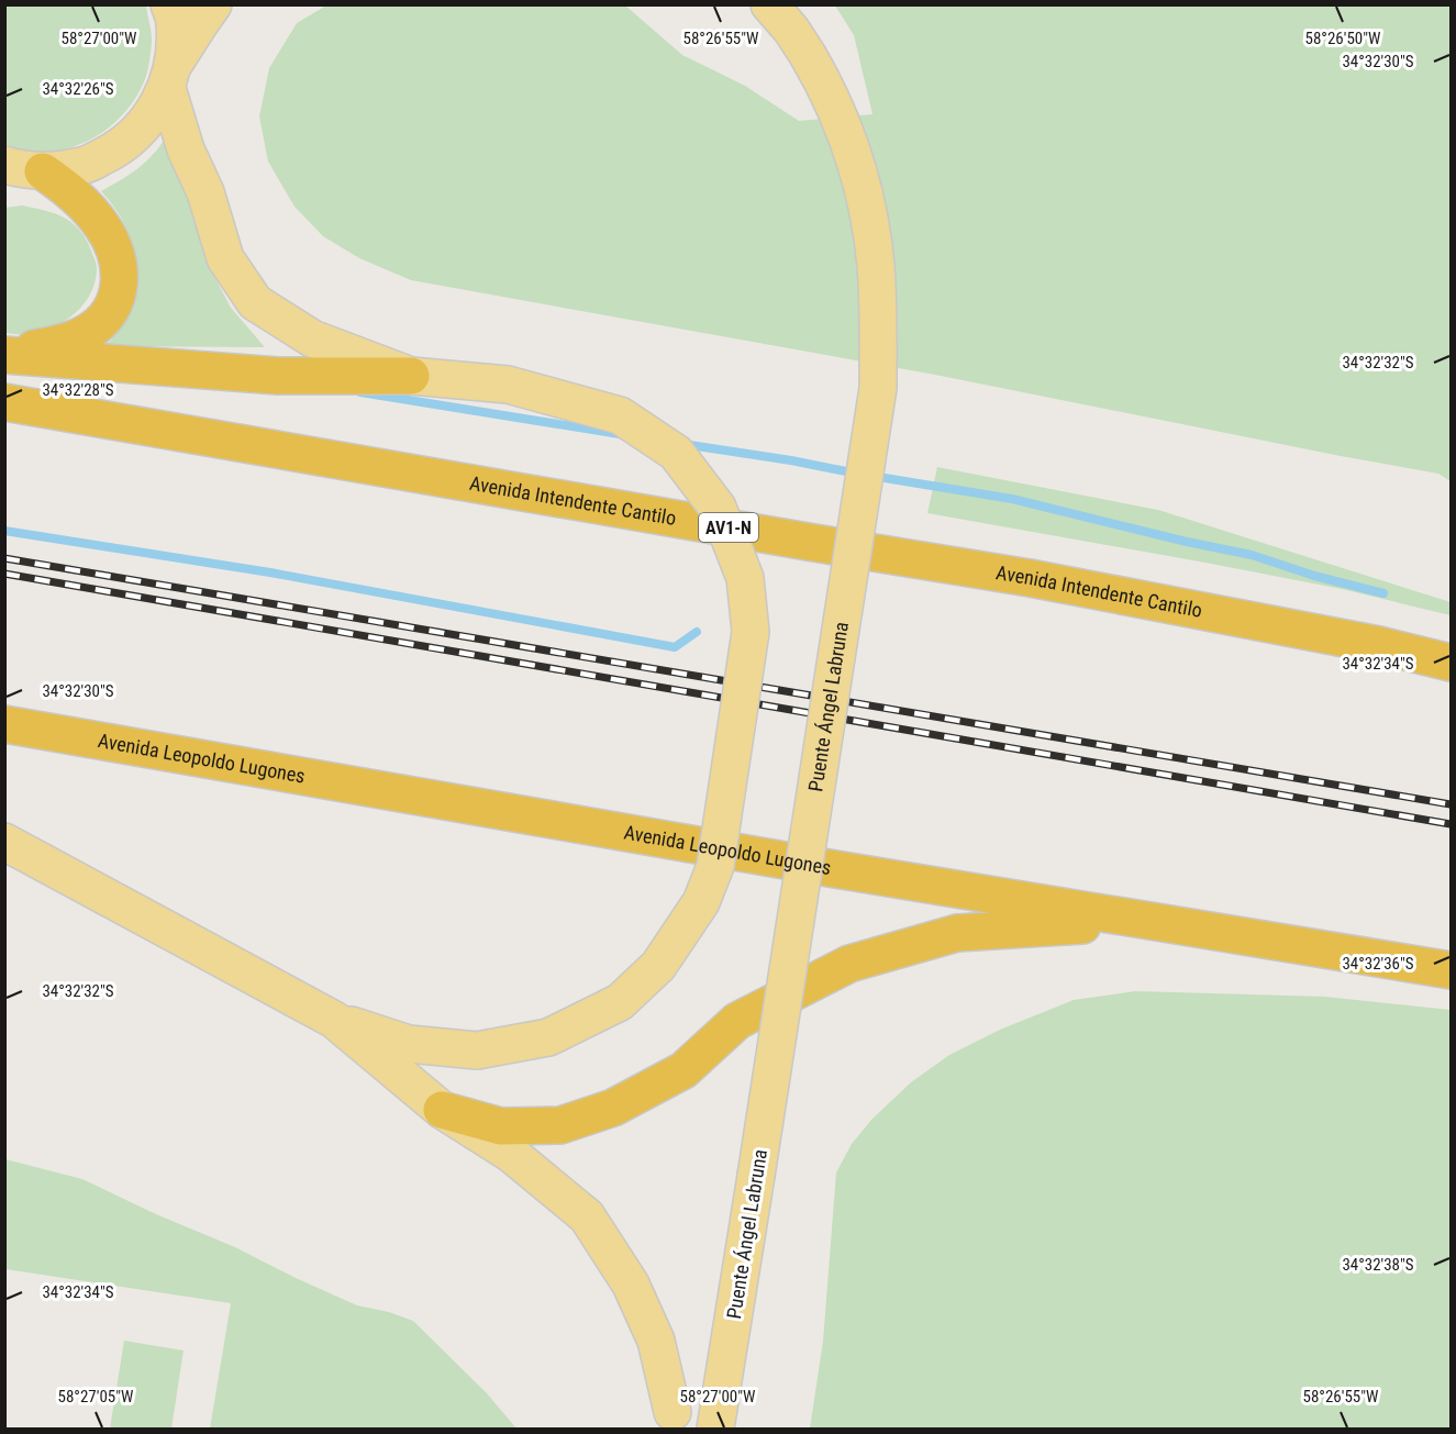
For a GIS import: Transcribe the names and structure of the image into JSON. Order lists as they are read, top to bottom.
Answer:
{
  "streets": {
    "highway": ["Avenida Intendente Cantilo", "AV1-N", "Avenida Leopoldo Lugones"],
    "main road": ["Puente Ángel Labruna"]
  },
  "coordinates": [
    "58°26'50\"W",
    "58°27'00\"W",
    "58°26'55\"W",
    "34°32'30\"S",
    "34°32'26\"S",
    "34°32'32\"S",
    "34°32'28\"S",
    "34°32'34\"S",
    "34°32'36\"S",
    "34°32'38\"S",
    "58°27'05\"W"
  ]
}
